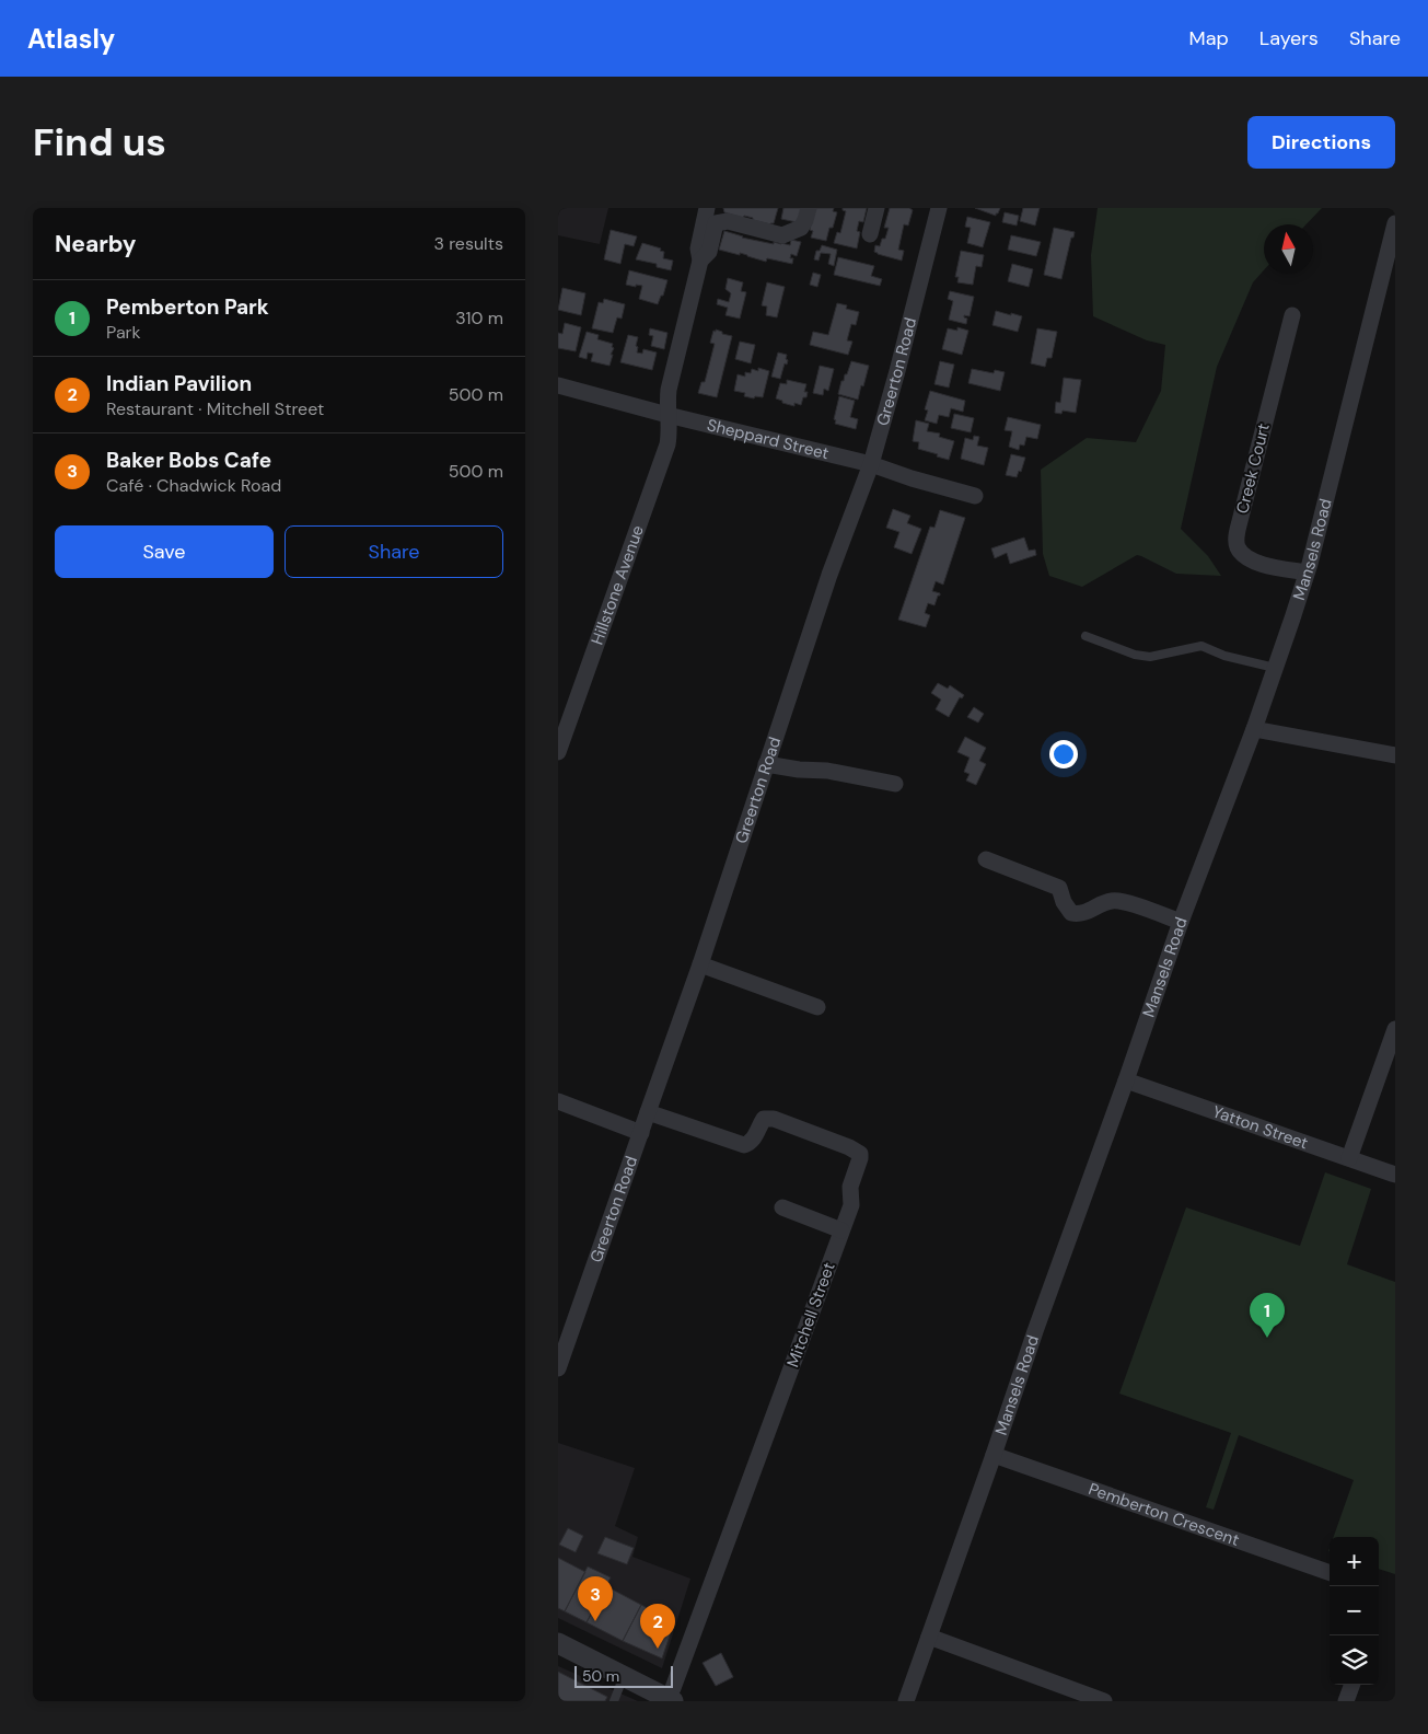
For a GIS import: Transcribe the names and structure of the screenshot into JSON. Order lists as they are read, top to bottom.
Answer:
{
  "streets": {
    "street": [
      "Greerton Road",
      "Sheppard Street",
      "Creek Court",
      "Mansels Road",
      "Hillstone Avenue",
      "Yatton Street",
      "Mitchell Street",
      "Pemberton Crescent"
    ]
  },
  "crossings": [
    ["Greerton Road", "Sheppard Street"],
    ["Greerton Road", "Mitchell Street"],
    ["Sheppard Street", "Hillstone Avenue"],
    ["Creek Court", "Mansels Road"],
    ["Mansels Road", "Yatton Street"],
    ["Mansels Road", "Pemberton Crescent"]
  ],
  "scale_bar": "50 m",
  "north": "top",
  "page": {
    "header": "Atlasly",
    "nav": ["Map", "Layers", "Share"],
    "buttons": [
      "Directions",
      ["Save", "Share"]
    ],
    "title": "Find us",
    "heading": ["Nearby", "3 results"],
    "list": [
      {
        "mark": "1",
        "name": "Pemberton Park",
        "note": "Park",
        "value": "310 m"
      },
      {
        "mark": "2",
        "name": "Indian Pavilion",
        "note": "Restaurant · Mitchell Street",
        "value": "500 m"
      },
      {
        "mark": "3",
        "name": "Baker Bobs Cafe",
        "note": "Café · Chadwick Road",
        "value": "500 m"
      }
    ],
    "pins": ["1", "3", "2"],
    "map_buttons": ["+", "−"],
    "scale": "50 m"
  }
}
